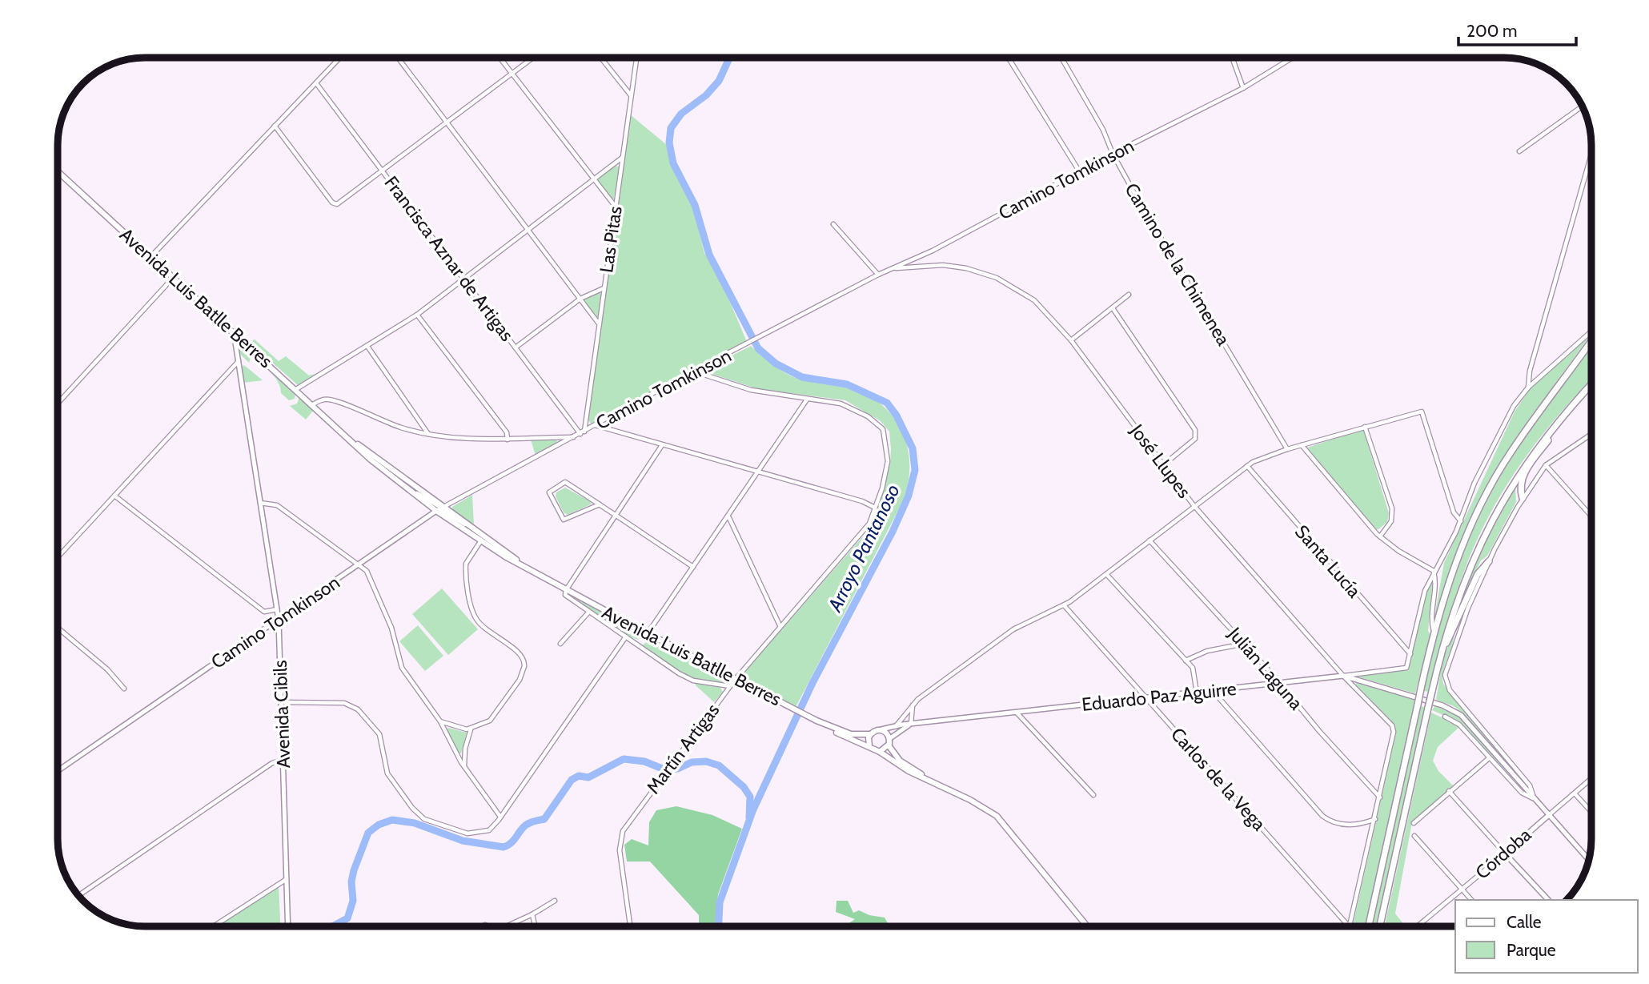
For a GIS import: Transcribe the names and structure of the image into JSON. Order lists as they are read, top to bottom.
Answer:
{
  "streets": {
    "main road": ["Avenida Luis Batlle Berres"],
    "street": [
      "Camino Tomkinson",
      "Las Pitas",
      "Francisca Aznar de Artigas",
      "Camino de la Chimenea",
      "José Llupes",
      "Santa Lucía",
      "Julián Laguna",
      "Eduardo Paz Aguirre",
      "Avenida Cibils",
      "Martín Artigas",
      "Carlos de la Vega",
      "Córdoba"
    ]
  },
  "crossings": [
    ["Camino Tomkinson", "Las Pitas"],
    ["Camino Tomkinson", "Francisca Aznar de Artigas"],
    ["Camino Tomkinson", "Camino de la Chimenea"],
    ["Camino Tomkinson", "Avenida Luis Batlle Berres"],
    ["Camino Tomkinson", "José Llupes"],
    ["Camino Tomkinson", "Avenida Cibils"],
    ["Camino Tomkinson", "Martín Artigas"],
    ["Las Pitas", "Francisca Aznar de Artigas"],
    ["Avenida Luis Batlle Berres", "Eduardo Paz Aguirre"],
    ["Avenida Luis Batlle Berres", "Avenida Cibils"],
    ["Avenida Luis Batlle Berres", "Martín Artigas"],
    ["José Llupes", "Julián Laguna"],
    ["José Llupes", "Eduardo Paz Aguirre"],
    ["Santa Lucía", "Eduardo Paz Aguirre"],
    ["Julián Laguna", "Eduardo Paz Aguirre"],
    ["Eduardo Paz Aguirre", "Carlos de la Vega"]
  ],
  "water": ["Arroyo Pantanoso"],
  "legend": ["Calle", "Parque"],
  "scale_bar": "200 m"
}
